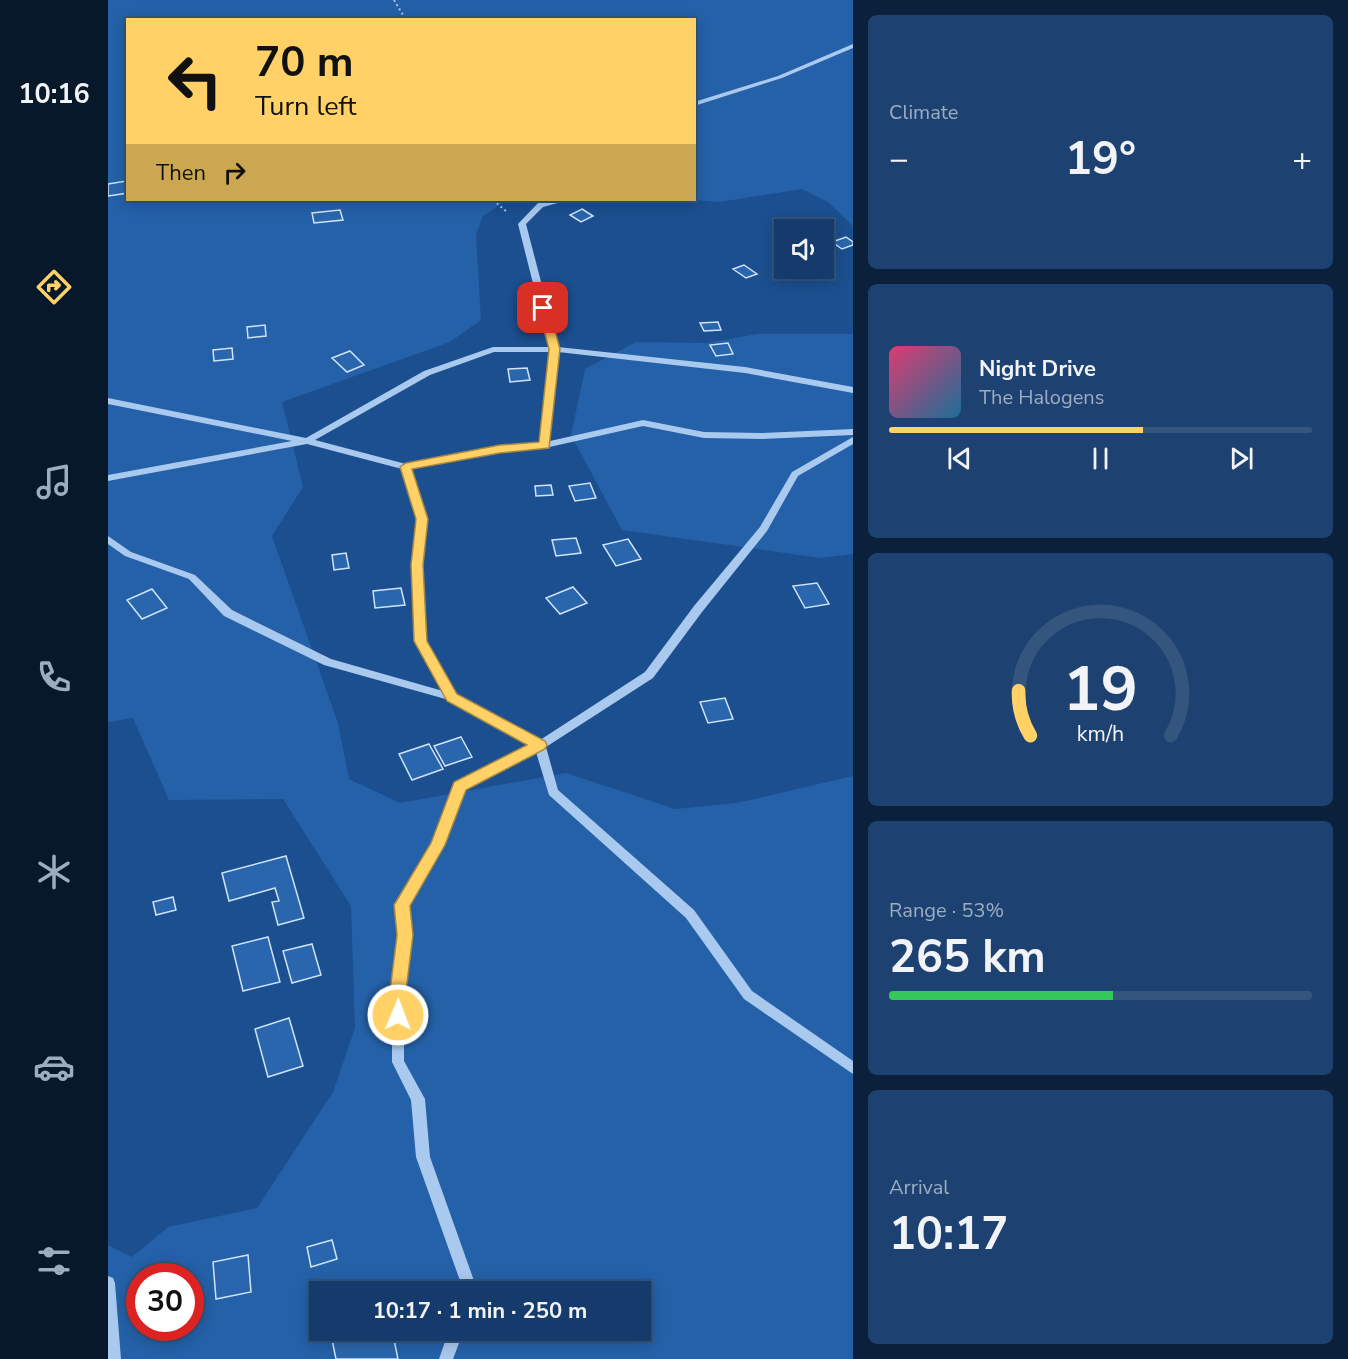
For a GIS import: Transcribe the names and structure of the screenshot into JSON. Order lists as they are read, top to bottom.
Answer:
{
  "page": {
    "tabs": "10:16",
    "tile": [
      "Climate",
      ["Range · 53%", "265 km"],
      ["Arrival", "10:17"]
    ],
    "turn": ["70 m", "Turn left"],
    "heat": ["−", "19°", "+"],
    "then": "Then",
    "song": ["Night Drive", "The Halogens"],
    "limit": "30",
    "trip": "10:17 · 1 min · 250 m",
    "gauge": ["19", "km/h"]
  }
}
